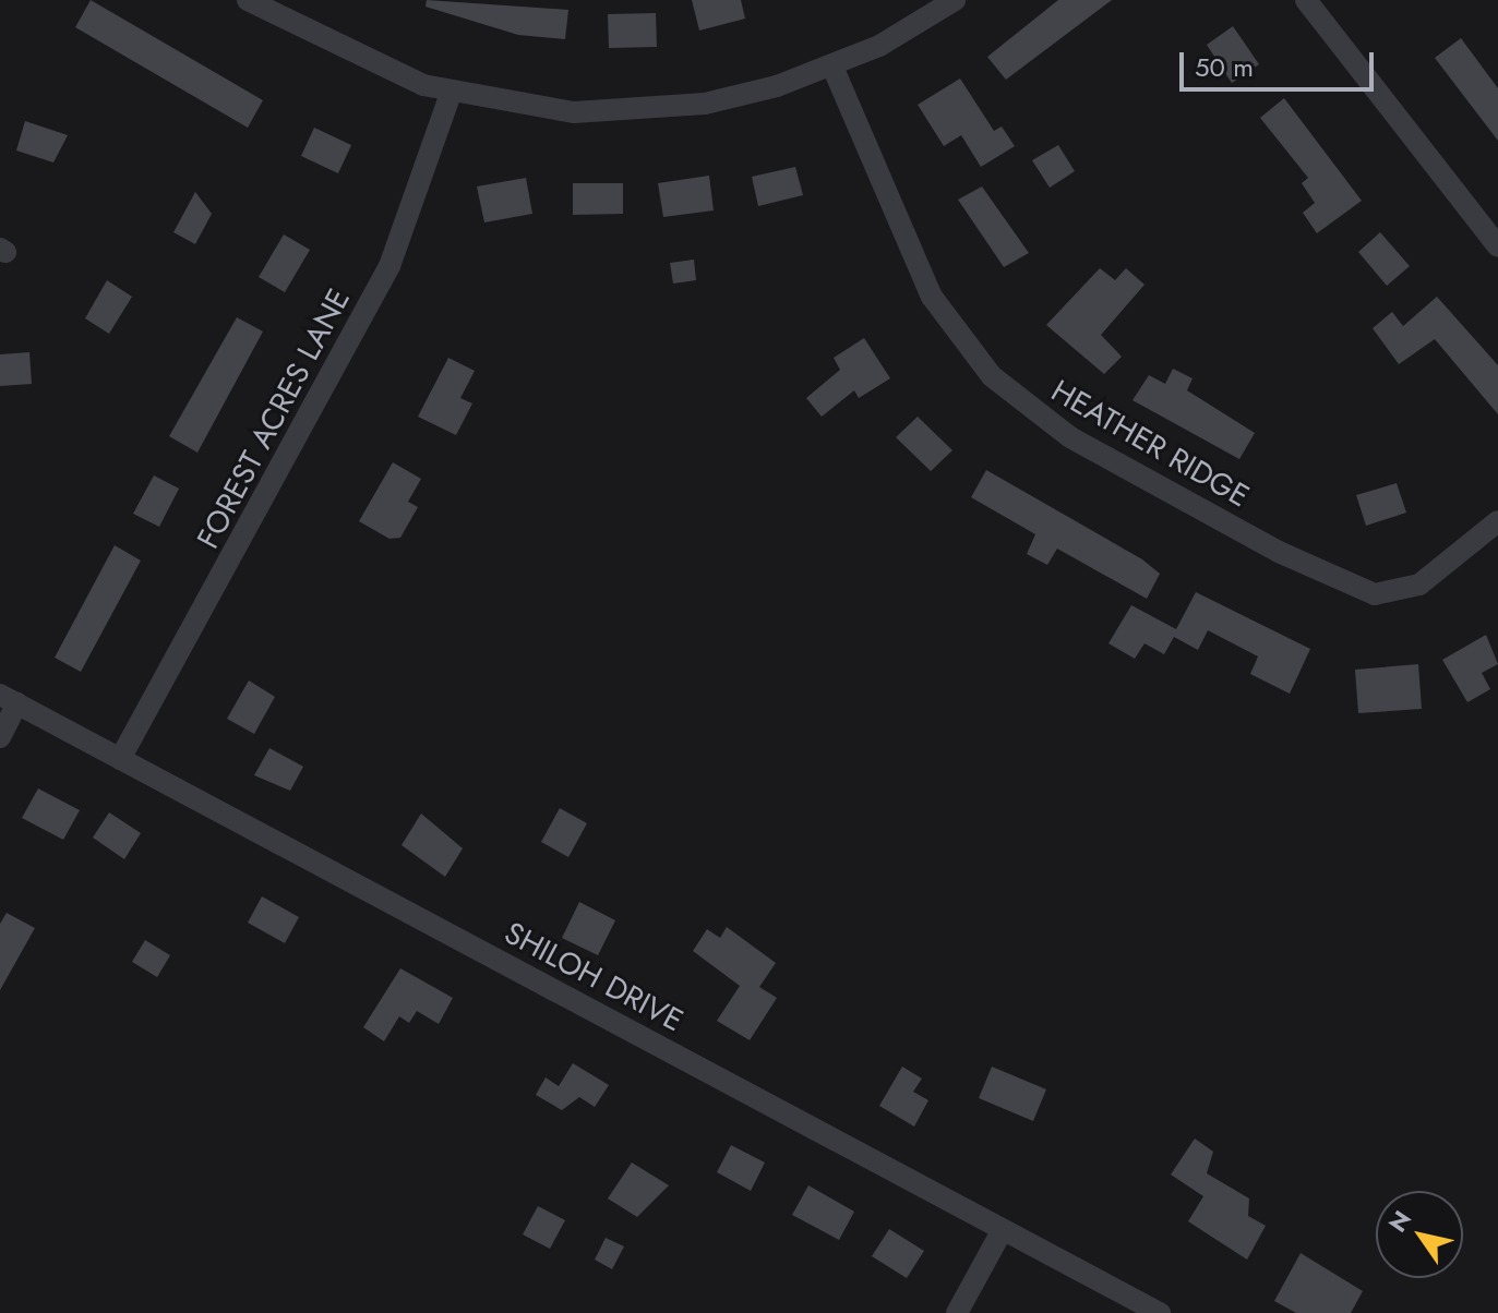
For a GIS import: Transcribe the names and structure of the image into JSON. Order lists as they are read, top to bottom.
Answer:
{
  "streets": {
    "street": ["FOREST ACRES LANE", "HEATHER RIDGE", "SHILOH DRIVE"]
  },
  "crossings": [
    ["FOREST ACRES LANE", "SHILOH DRIVE"]
  ],
  "scale_bar": "50 m",
  "north": "top left"
}
